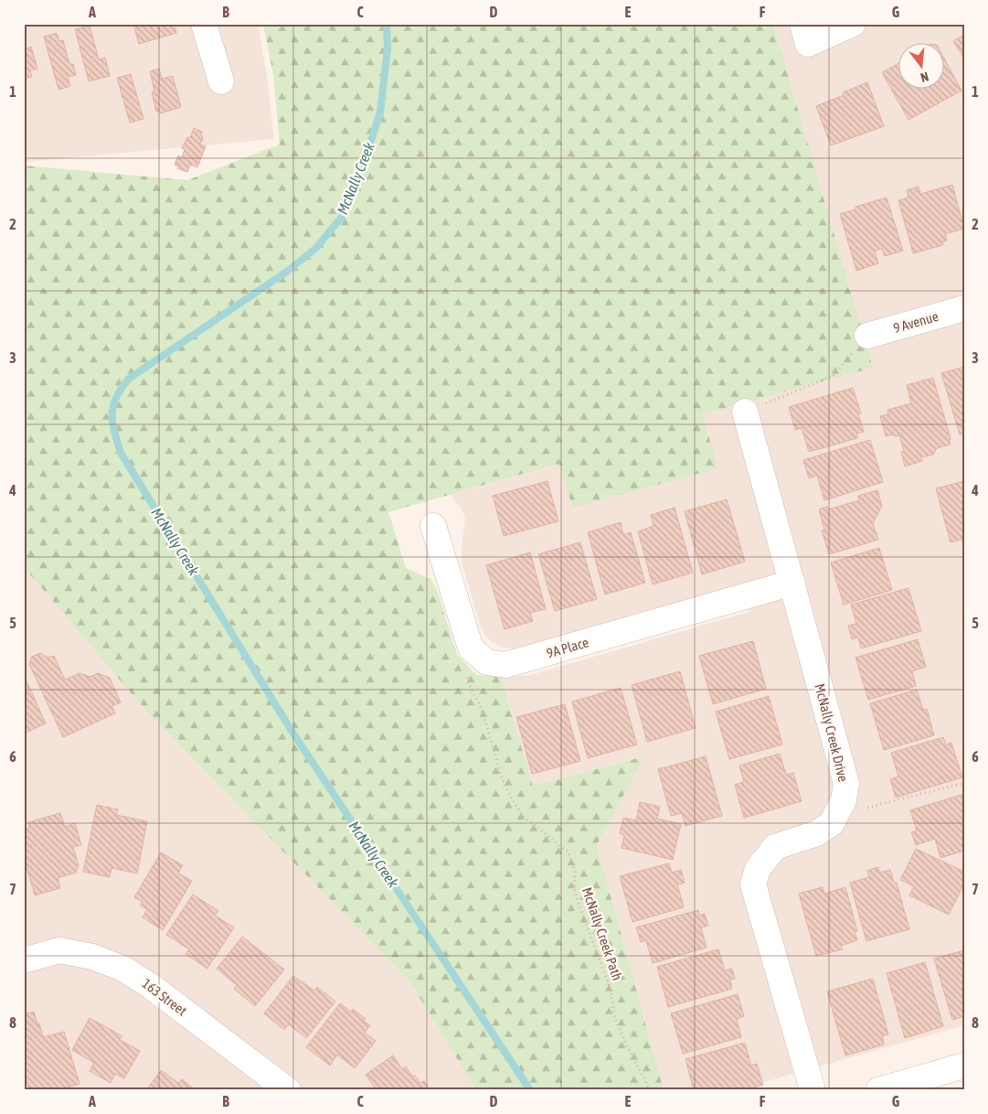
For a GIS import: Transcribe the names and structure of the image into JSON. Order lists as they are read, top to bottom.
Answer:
{
  "streets": {
    "street": [
      "9 Avenue",
      "9A Place",
      "McNally Creek Drive",
      "163 Street"
    ],
    "path": ["McNally Creek Path"]
  },
  "crossings": [
    ["9A Place", "McNally Creek Drive"]
  ],
  "water": ["McNally Creek"],
  "north": "bottom",
  "grid": {
    "columns": [
      "A",
      "B",
      "C",
      "D",
      "E",
      "F",
      "G"
    ],
    "rows": [
      "1",
      "2",
      "3",
      "4",
      "5",
      "6",
      "7",
      "8"
    ]
  }
}
